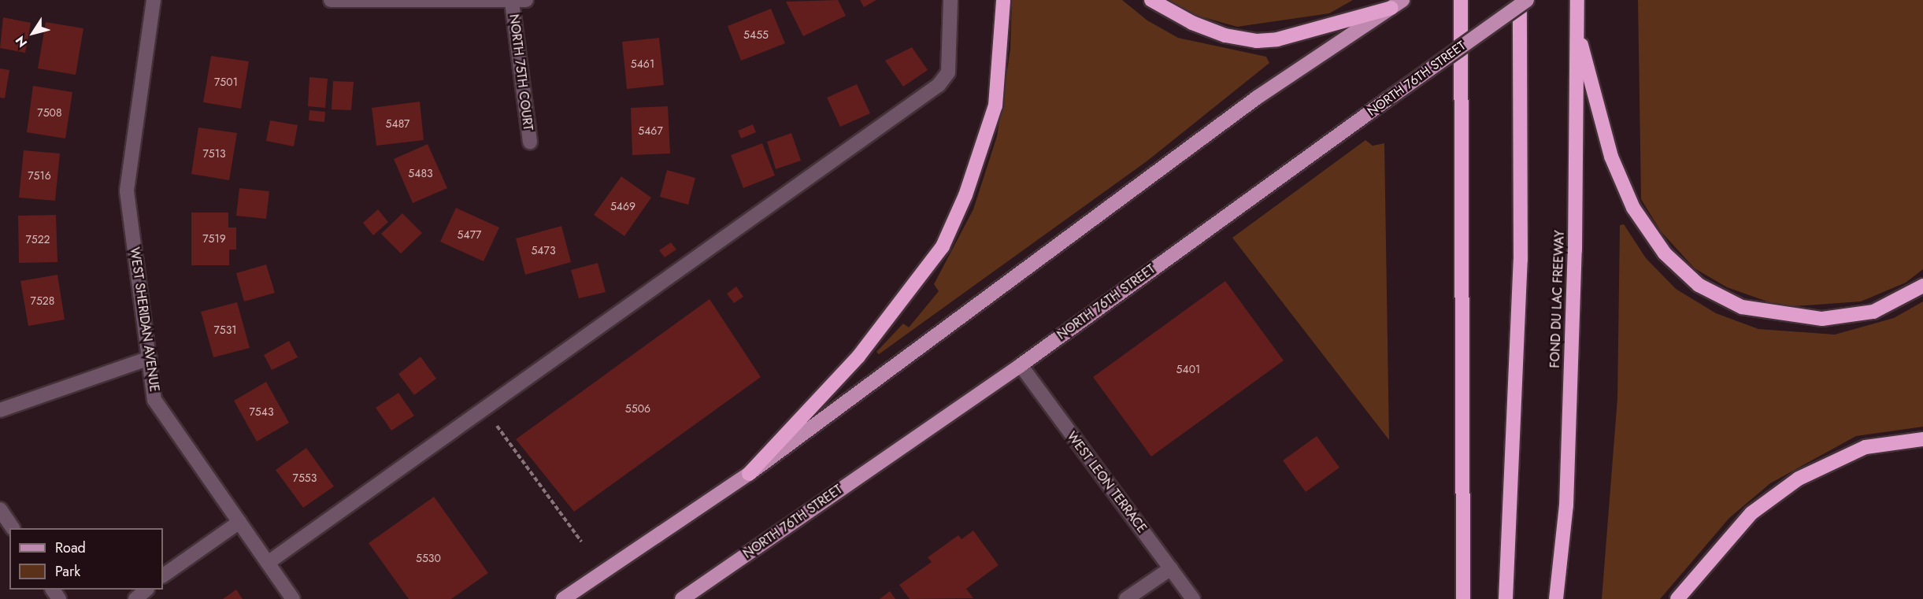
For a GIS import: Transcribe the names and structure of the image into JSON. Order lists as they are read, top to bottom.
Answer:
{
  "streets": {
    "highway": ["FOND DU LAC FREEWAY"],
    "main road": ["NORTH 76TH STREET"],
    "street": ["NORTH 75TH COURT", "WEST SHERIDAN AVENUE", "WEST LEON TERRACE"]
  },
  "crossings": [
    ["NORTH 76TH STREET", "WEST LEON TERRACE"]
  ],
  "house_numbers": [
    "5455",
    "5461",
    "7501",
    "7508",
    "5487",
    "5467",
    "7513",
    "5483",
    "7516",
    "5469",
    "5477",
    "7519",
    "7522",
    "5473",
    "7528",
    "7531",
    "5401",
    "5506",
    "7543",
    "7553",
    "5530"
  ],
  "legend": ["Road", "Park"],
  "north": "bottom left"
}
